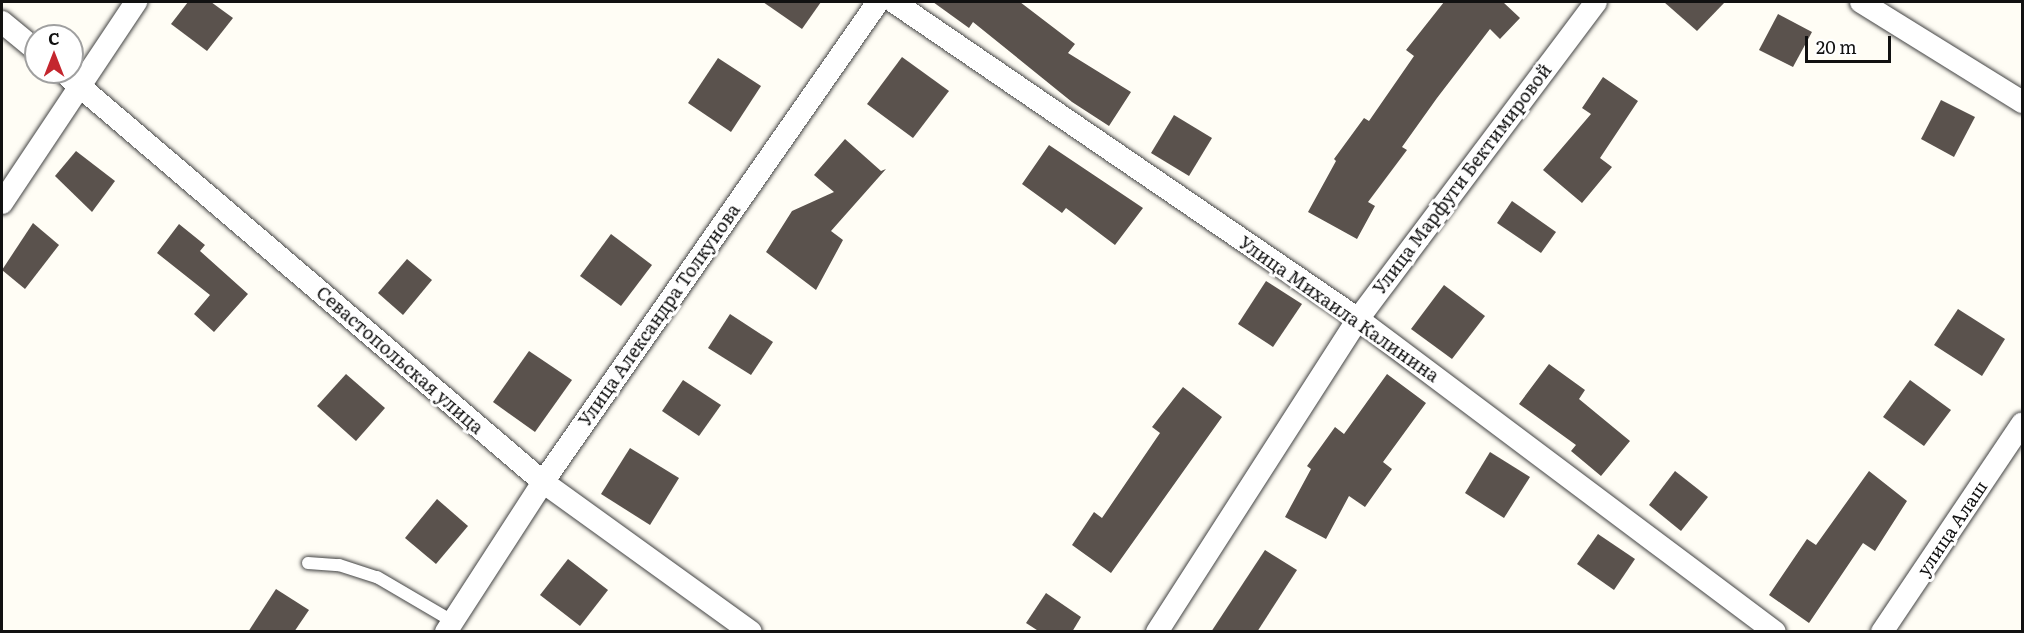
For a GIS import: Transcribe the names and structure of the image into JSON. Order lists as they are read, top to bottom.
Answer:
{
  "streets": {
    "street": [
      "Улица Марфуги Бектимировой",
      "Улица Михаила Калинина",
      "Улица Александра Толкунова",
      "Севастопольская улица",
      "улица Алаш"
    ]
  },
  "crossings": [
    ["Улица Марфуги Бектимировой", "Улица Михаила Калинина"],
    ["Улица Александра Толкунова", "Севастопольская улица"]
  ],
  "scale_bar": "20 m",
  "north": "top"
}
